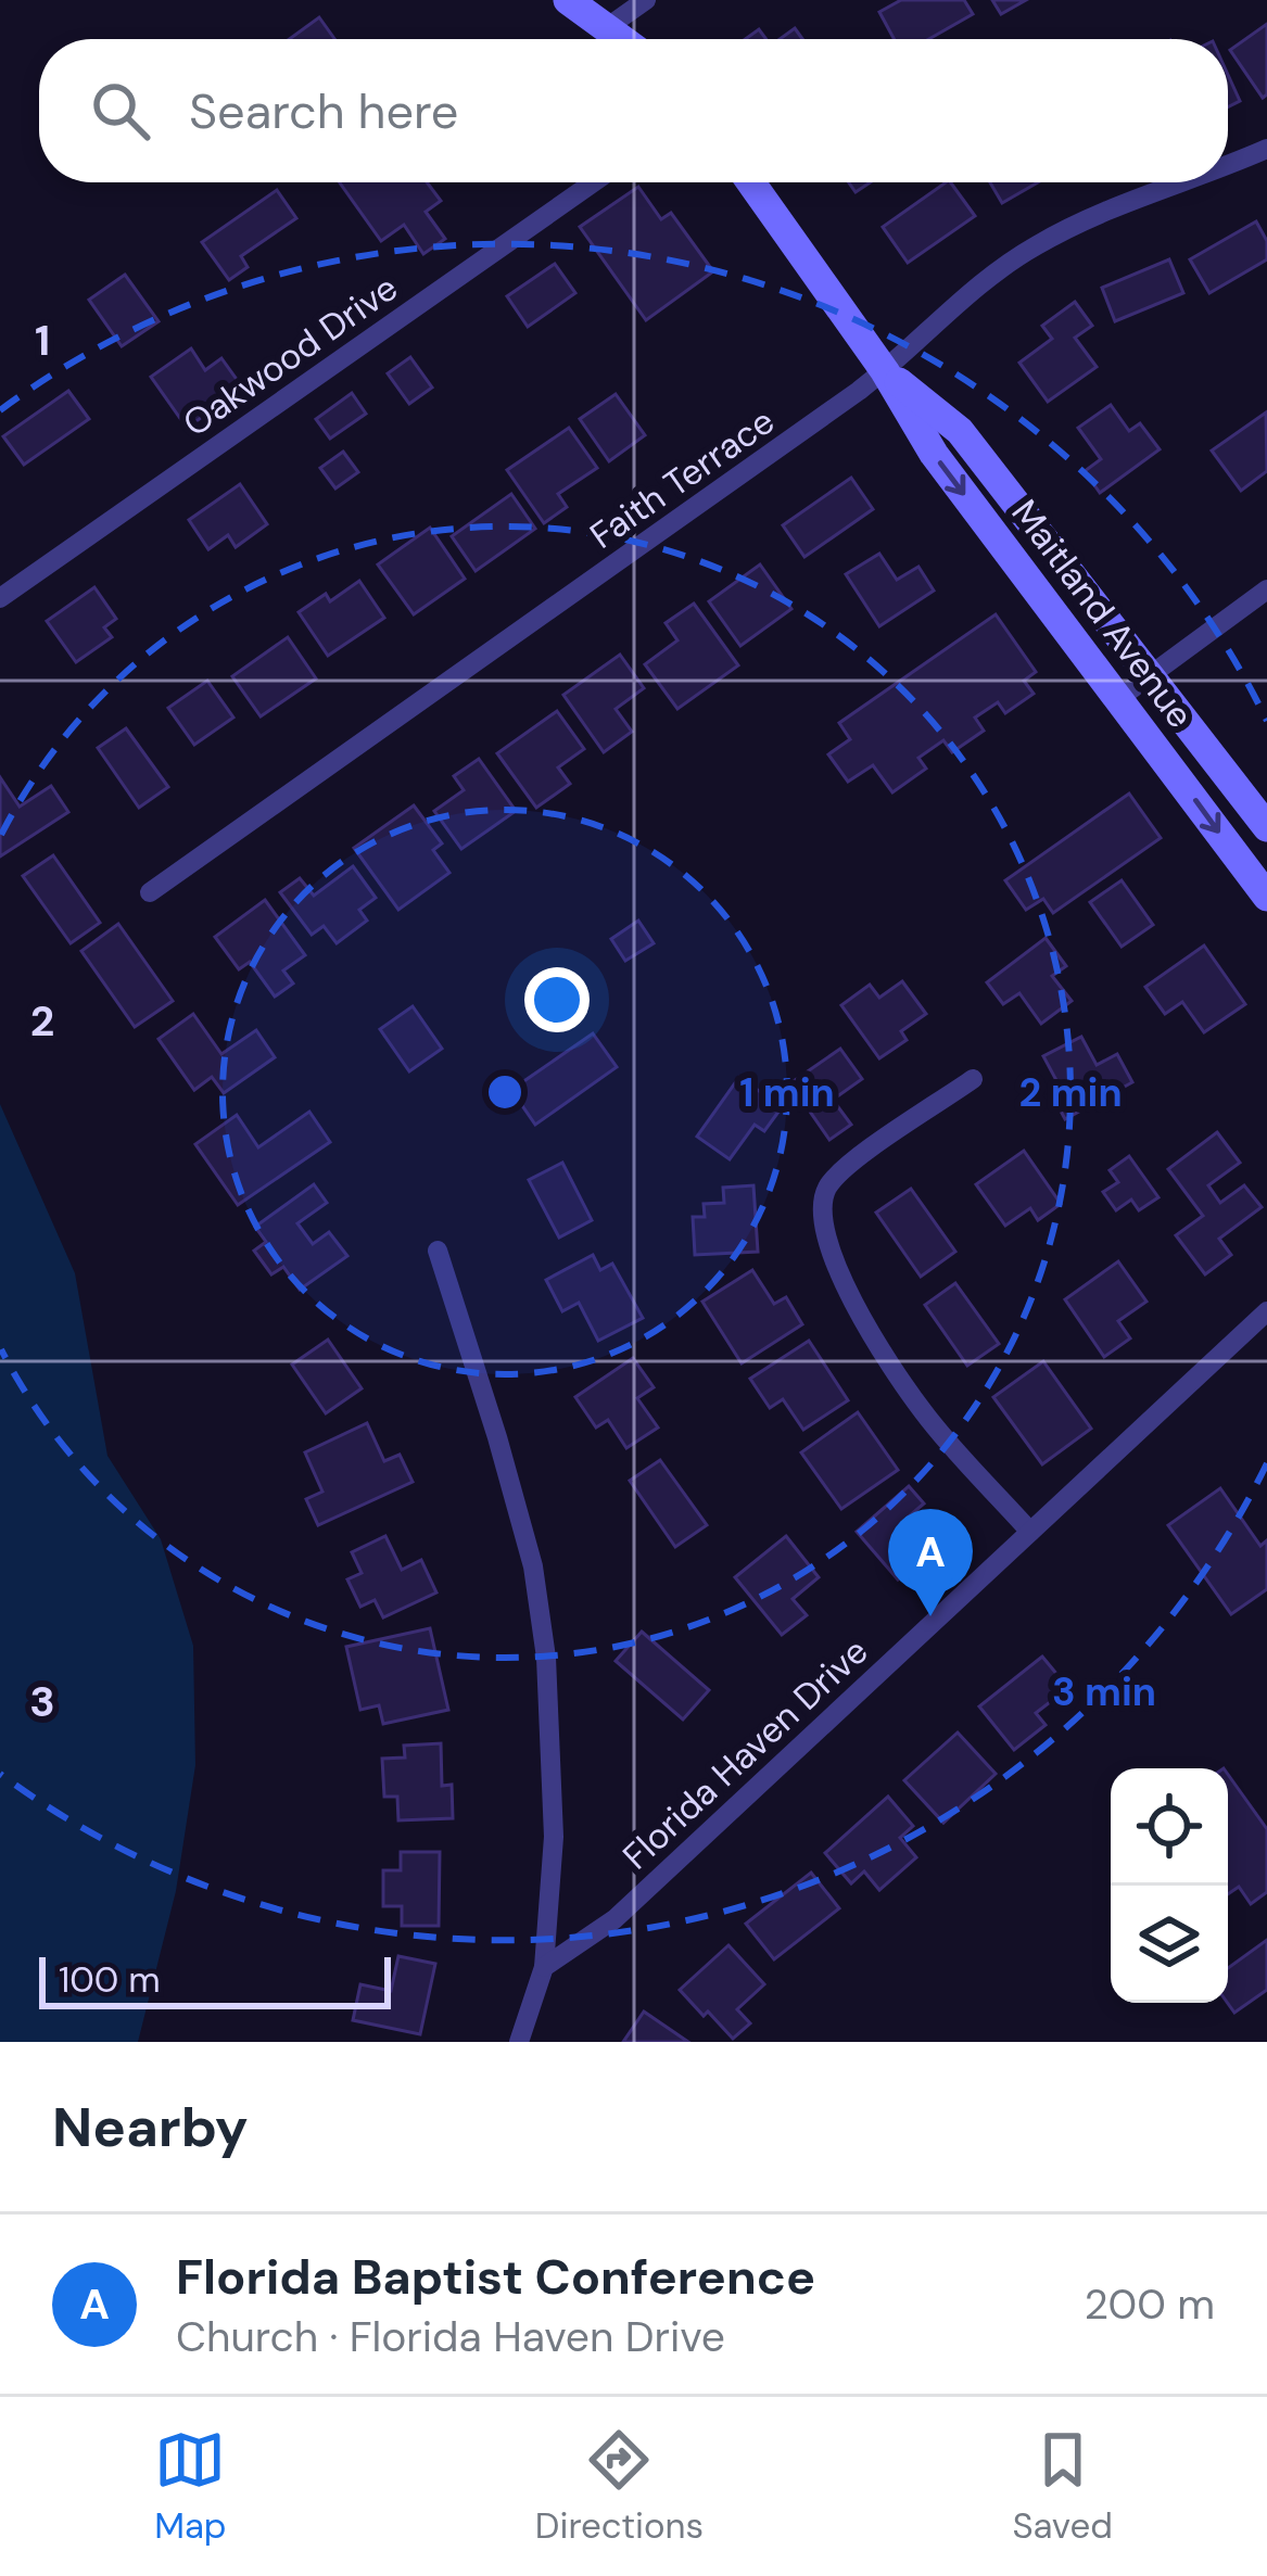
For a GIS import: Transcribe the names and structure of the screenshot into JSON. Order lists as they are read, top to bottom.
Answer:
{
  "streets": {
    "main road": ["Maitland Avenue"],
    "street": ["Oakwood Drive", "Faith Terrace", "Florida Haven Drive"]
  },
  "crossings": [
    ["Faith Terrace", "Maitland Avenue"]
  ],
  "scale_bar": "100 m",
  "page": {
    "search": "Search here",
    "pins": "A",
    "scale": "100 m",
    "heading": "Nearby",
    "list": [
      {
        "mark": "A",
        "name": "Florida Baptist Conference",
        "note": "Church · Florida Haven Drive",
        "value": "200 m"
      }
    ],
    "nav": ["Map", "Directions", "Saved"]
  },
  "grid": {
    "rows": ["1", "2", "3"]
  },
  "rings": ["1 min", "2 min", "3 min"]
}
